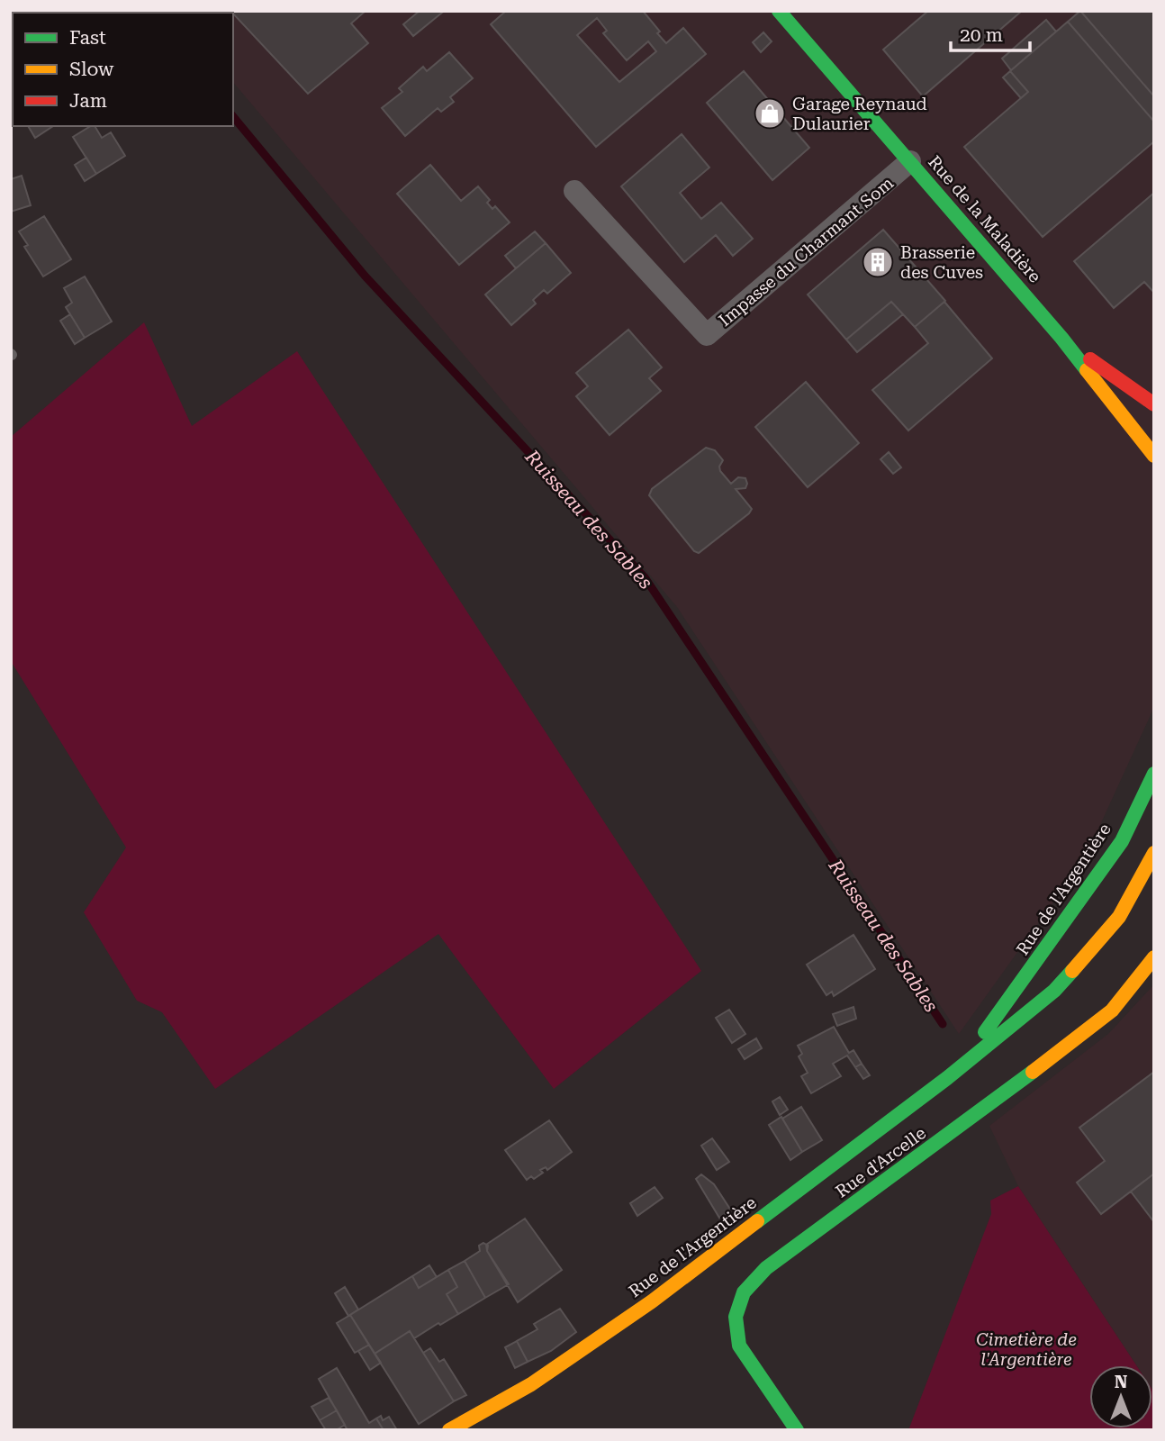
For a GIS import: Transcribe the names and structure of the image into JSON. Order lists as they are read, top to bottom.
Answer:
{
  "streets": {
    "street": [
      "Rue de la Maladière",
      "Impasse du Charmant Som",
      "Rue de l'Argentière",
      "Rue d'Arcelle"
    ]
  },
  "crossings": [
    ["Rue de la Maladière", "Impasse du Charmant Som"]
  ],
  "water": ["Ruisseau des Sables"],
  "parks": ["Cimetière de l'Argentière"],
  "places": {
    "shop": ["Garage Reynaud Dulaurier"],
    "building": ["Brasserie des Cuves"]
  },
  "legend": ["Fast", "Slow", "Jam"],
  "scale_bar": "20 m",
  "north": "top"
}
